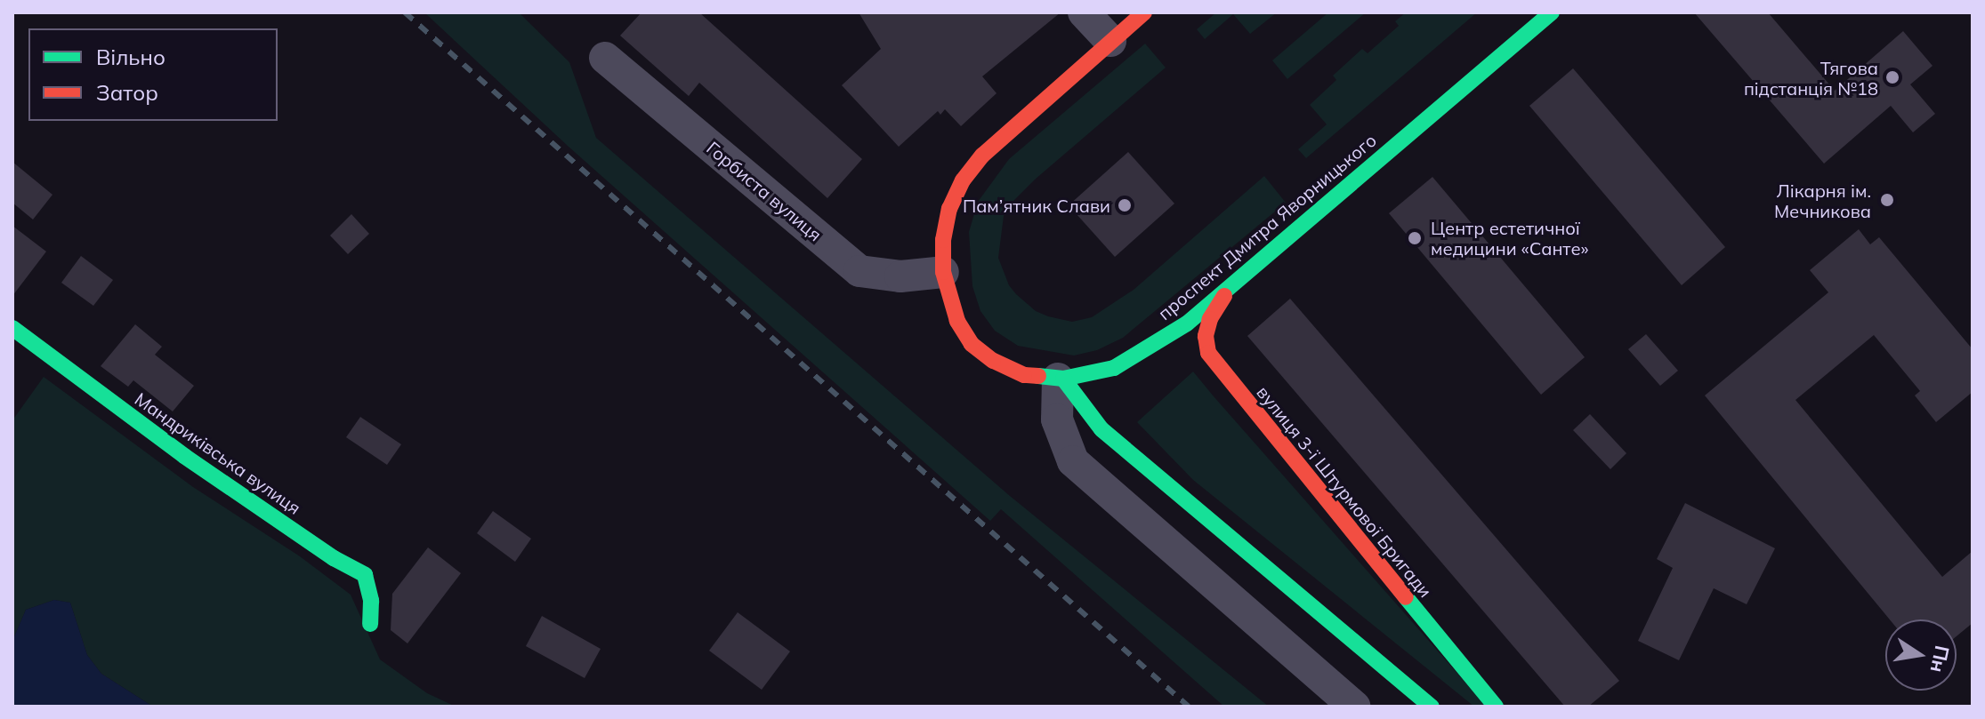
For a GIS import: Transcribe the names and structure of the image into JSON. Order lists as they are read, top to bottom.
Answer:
{
  "streets": {
    "main road": ["проспект Дмитра Яворницького", "Мандриківська вулиця", "вулиця 3-ї Штурмової Бригади"],
    "street": ["Горбиста вулиця"]
  },
  "crossings": [
    ["Горбиста вулиця", "проспект Дмитра Яворницького"],
    ["проспект Дмитра Яворницького", "вулиця 3-ї Штурмової Бригади"]
  ],
  "places": [
    "Тягова пiдстанцiя №18",
    "Лікарня ім. Мечникова",
    "Пам’ятник Слави",
    "Центр естетичної медицини «Санте»"
  ],
  "legend": ["Вільно", "Затор"],
  "north": "right"
}
